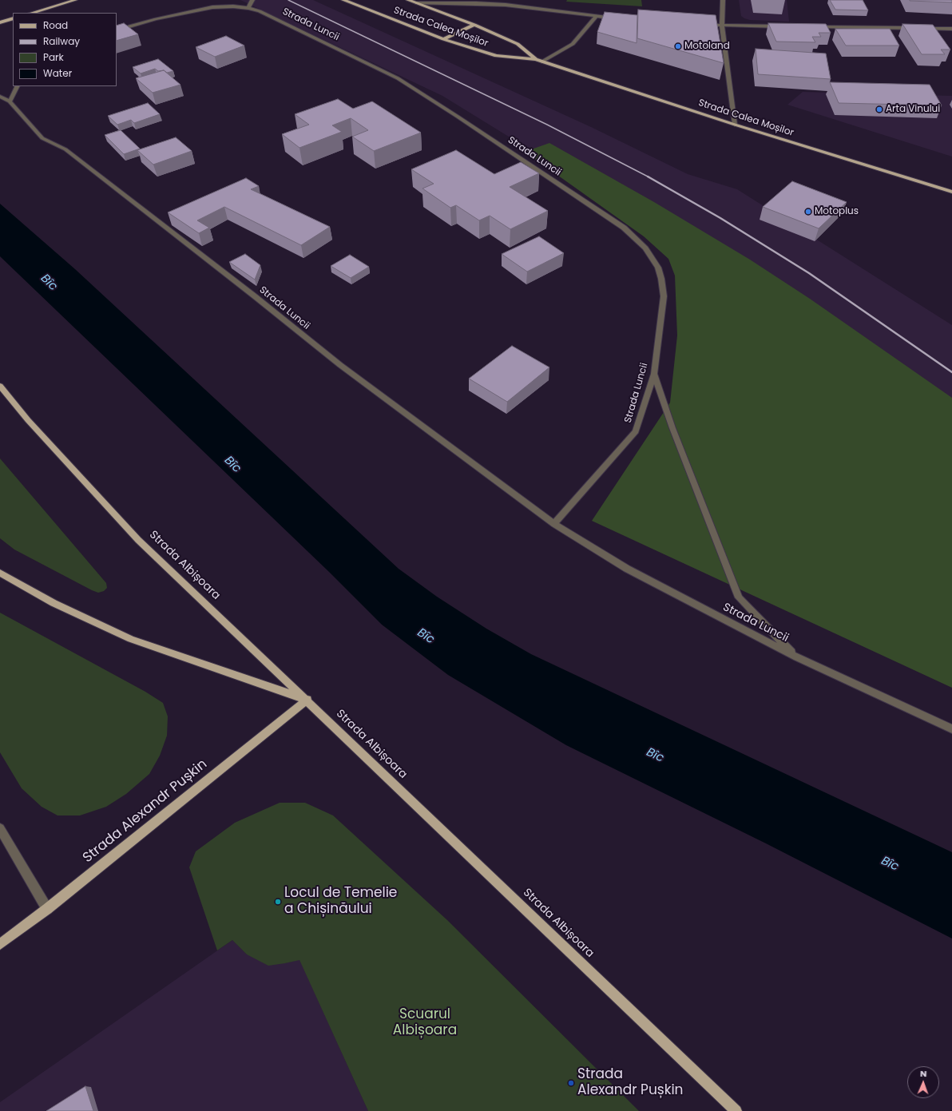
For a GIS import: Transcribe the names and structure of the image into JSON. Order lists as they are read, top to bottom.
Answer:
{
  "streets": {
    "main road": ["Strada Calea Moșilor", "Strada Albișoara", "Strada Alexandr Pușkin"],
    "street": ["Strada Luncii"]
  },
  "crossings": [
    ["Strada Albișoara", "Strada Alexandr Pușkin"]
  ],
  "water": ["Bîc"],
  "parks": ["Scuarul Albișoara"],
  "places": [
    "Motoland",
    "Arta Vinului",
    "Motoplus",
    "Locul de Temelie a Chișinăului",
    "Strada Alexandr Pușkin"
  ],
  "legend": [
    "Road",
    "Railway",
    "Park",
    "Water"
  ],
  "north": "top"
}
